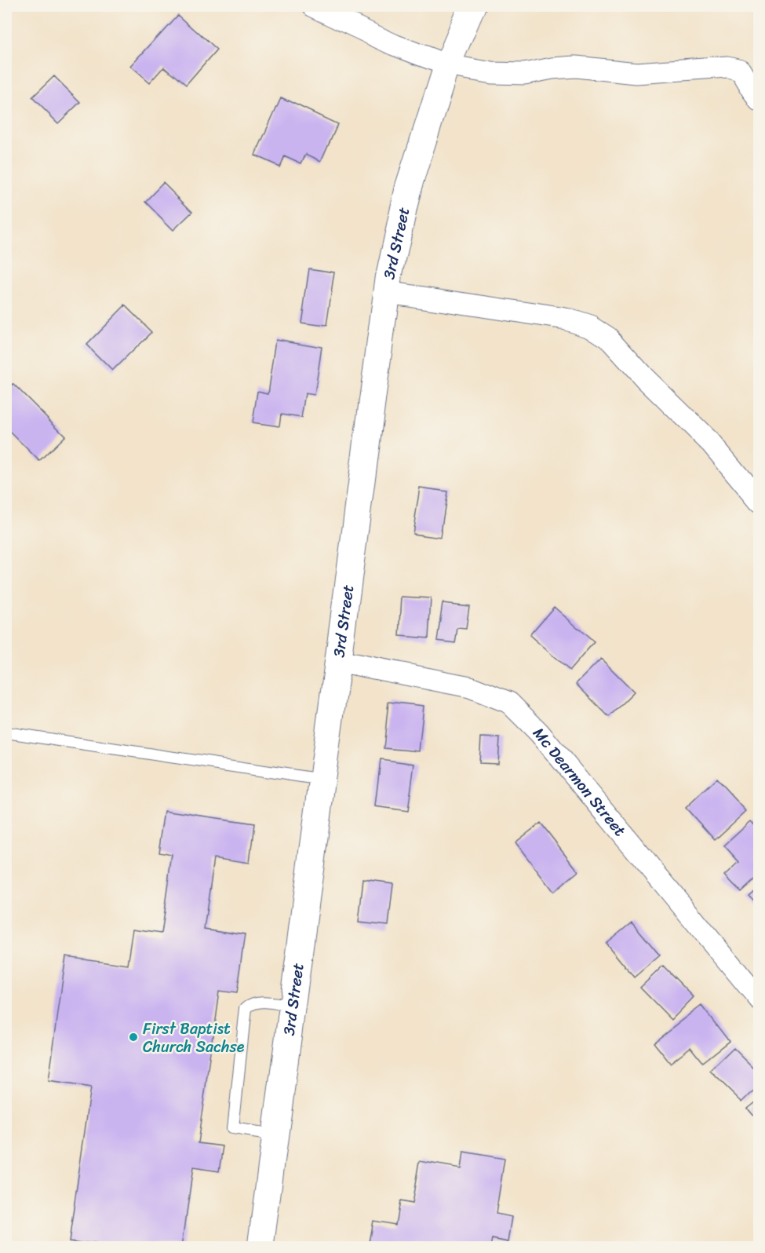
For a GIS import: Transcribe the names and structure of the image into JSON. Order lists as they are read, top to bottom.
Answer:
{
  "streets": {
    "street": ["3rd Street", "Mc Dearmon Street"]
  },
  "crossings": [
    ["3rd Street", "Mc Dearmon Street"]
  ],
  "places": ["First Baptist Church Sachse"]
}
